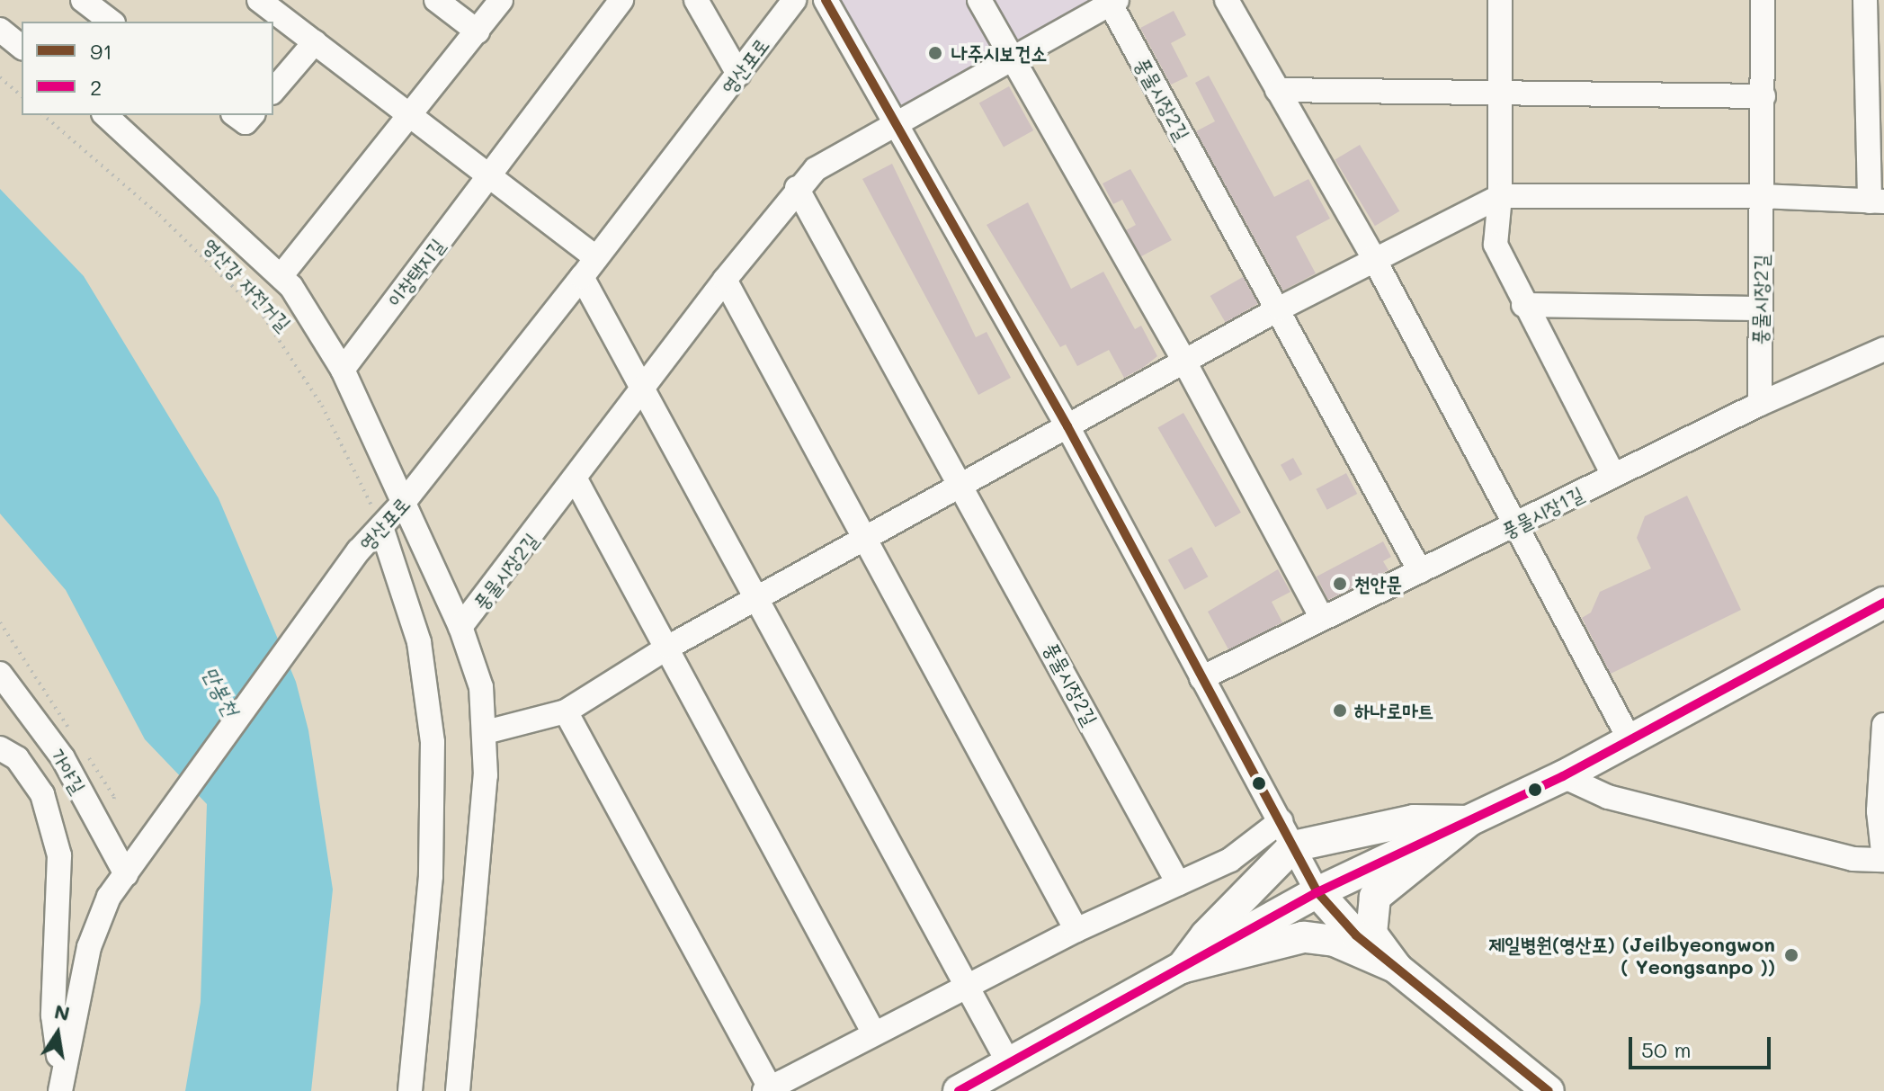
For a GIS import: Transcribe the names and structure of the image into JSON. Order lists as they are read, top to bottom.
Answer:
{
  "streets": {
    "street": [
      "영산포로",
      "풍물시장2길",
      "이창택지길",
      "풍물시장1길",
      "가야길"
    ],
    "path": ["영산강 자전거길"]
  },
  "crossings": [
    ["영산포로", "풍물시장2길"],
    ["영산포로", "영산강 자전거길"],
    ["영산포로", "가야길"],
    ["풍물시장2길", "풍물시장1길"]
  ],
  "water": ["만봉천"],
  "places": [
    "나주시보건소",
    "천안문",
    "하나로마트",
    "제일병원(영산포) (Jeilbyeongwon ( Yeongsanpo ))"
  ],
  "lines": ["transit line 91", "transit line 2"],
  "legend": ["91", "2"],
  "scale_bar": "50 m",
  "north": "top"
}
